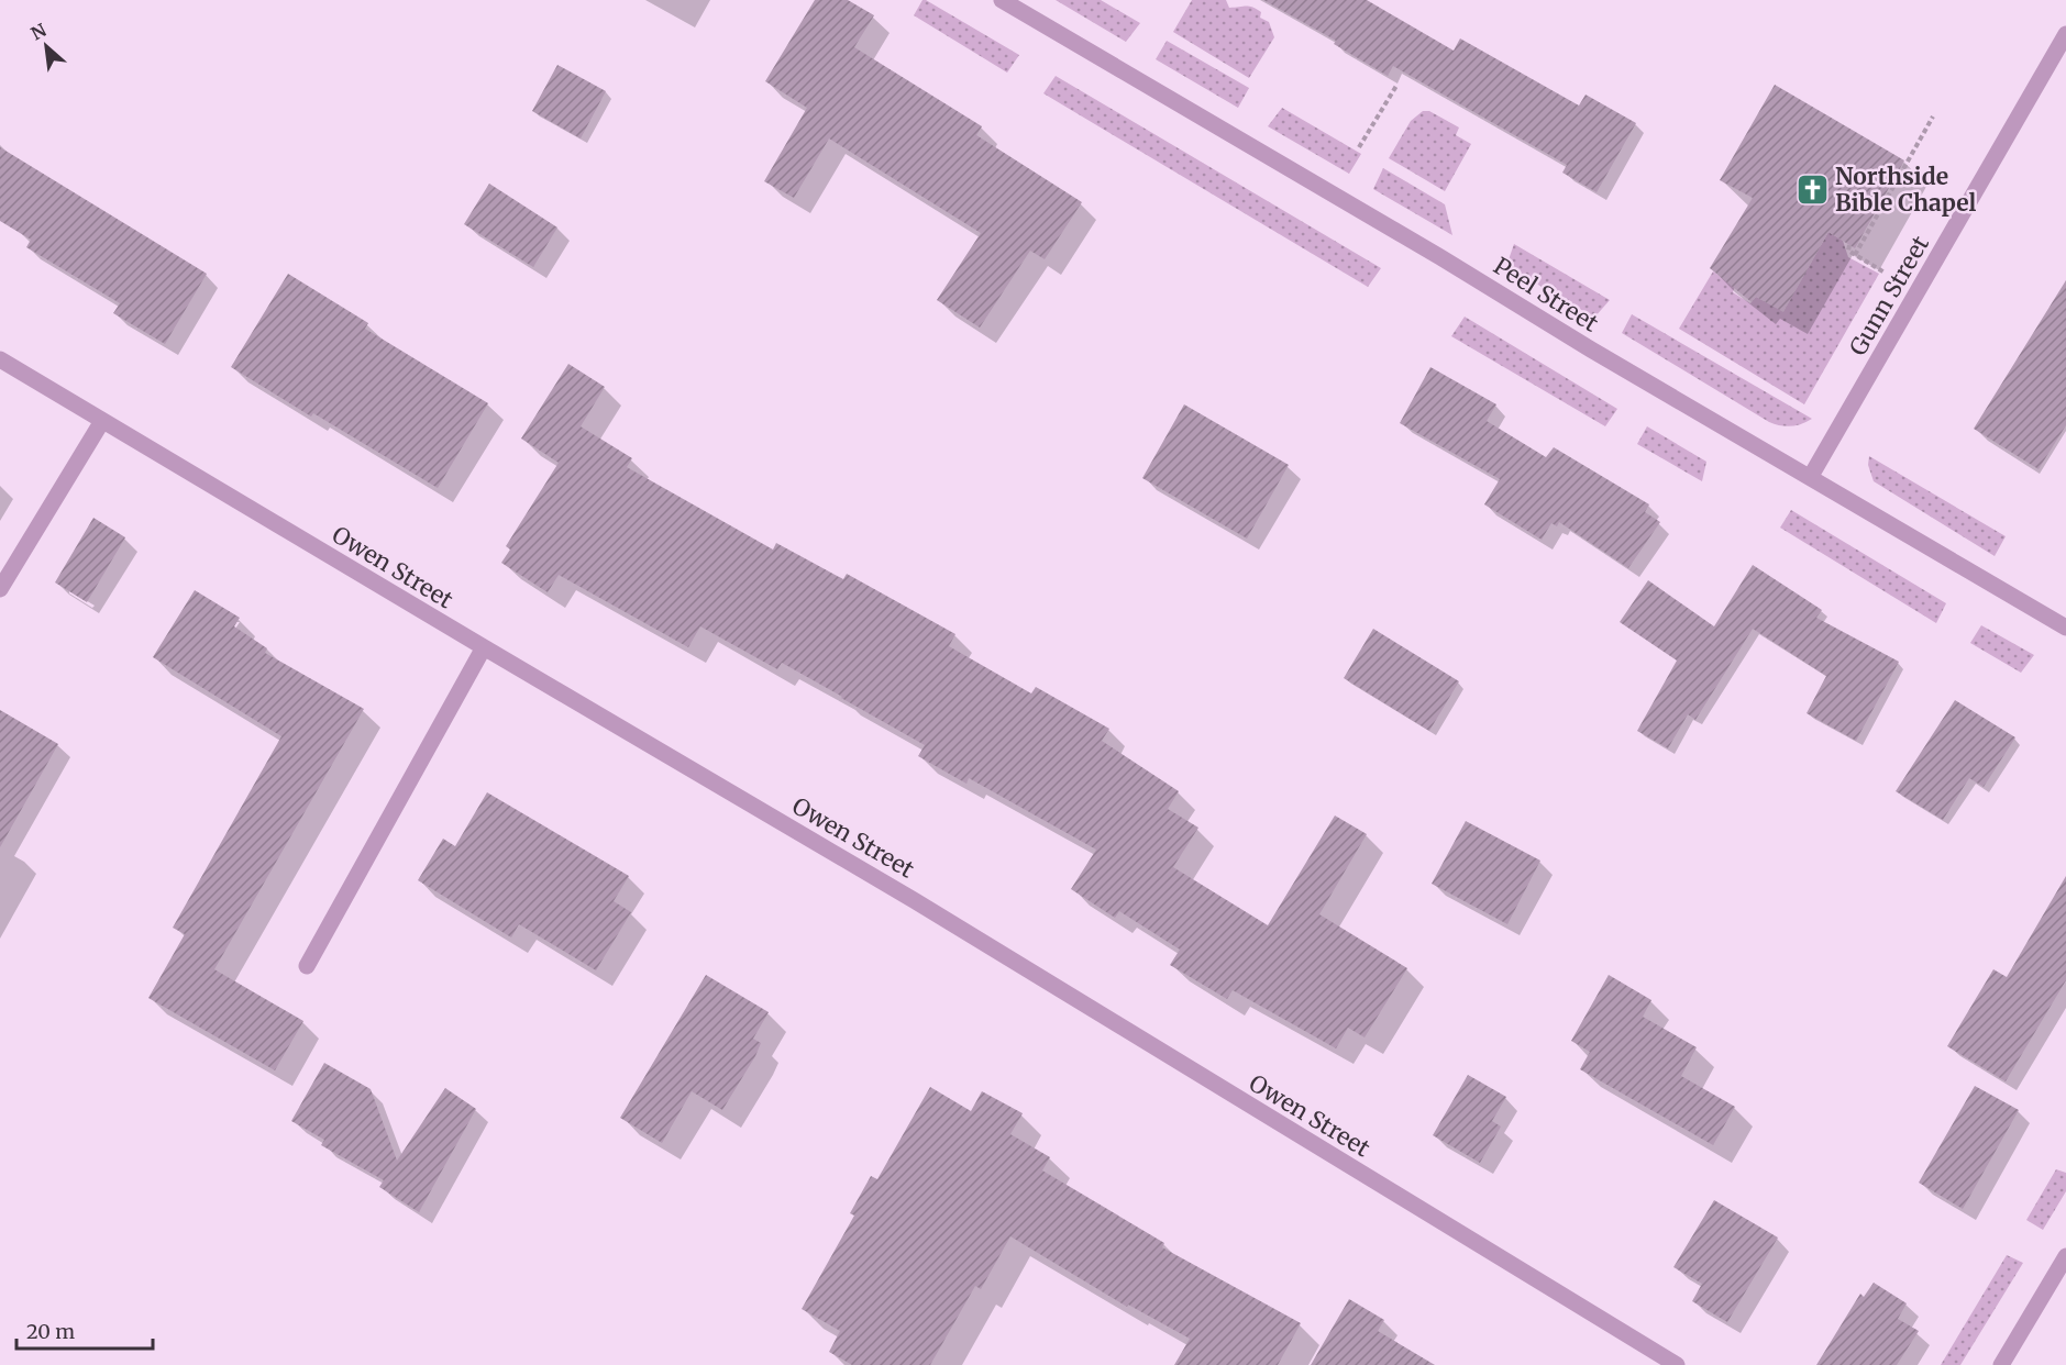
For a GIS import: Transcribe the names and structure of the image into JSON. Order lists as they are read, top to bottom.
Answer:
{
  "streets": {
    "street": ["Peel Street", "Gunn Street", "Owen Street"]
  },
  "crossings": [
    ["Peel Street", "Gunn Street"]
  ],
  "places": {
    "church": ["Northside Bible Chapel"]
  },
  "scale_bar": "20 m",
  "north": "top left"
}
